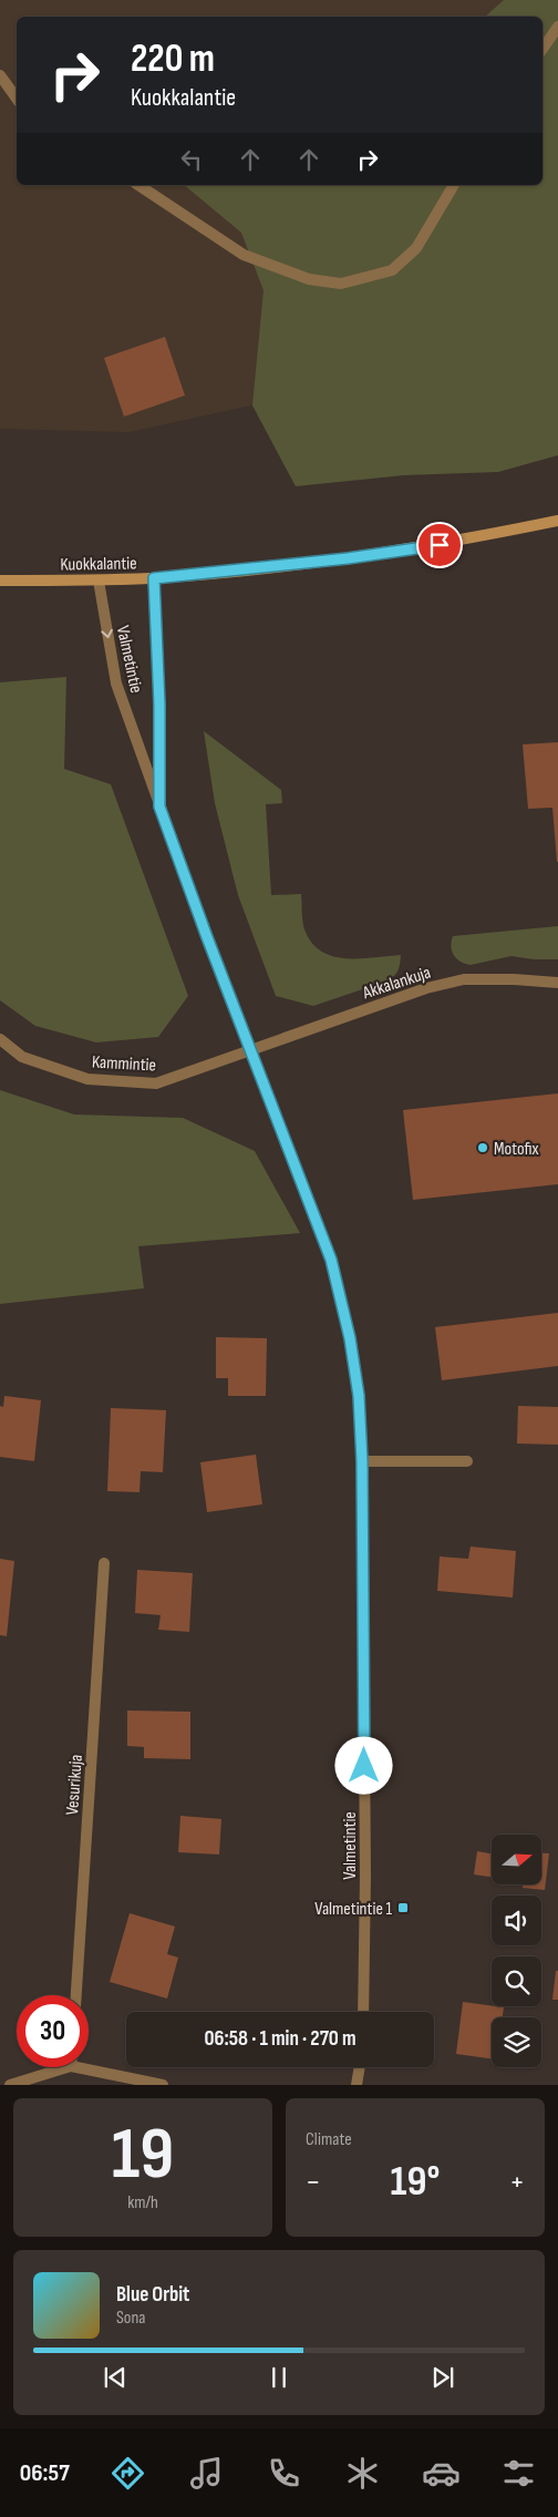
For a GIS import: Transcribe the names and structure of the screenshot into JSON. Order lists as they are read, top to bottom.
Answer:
{
  "streets": {
    "main road": ["Kuokkalantie"],
    "street": [
      "Valmetintie",
      "Akkalankuja",
      "Kammintie",
      "Vesurikuja"
    ]
  },
  "crossings": [
    ["Kuokkalantie", "Valmetintie"],
    ["Valmetintie", "Akkalankuja"],
    ["Valmetintie", "Kammintie"],
    ["Akkalankuja", "Kammintie"]
  ],
  "places": {
    "other": ["Motofix"],
    "transit": ["Valmetintie 1"]
  },
  "north": "right",
  "page": {
    "turn": ["220 m", "Kuokkalantie"],
    "limit": "30",
    "trip": "06:58 · 1 min · 270 m",
    "tile": [
      ["19", "km/h"],
      "Climate"
    ],
    "heat": ["−", "19°", "+"],
    "song": ["Blue Orbit", "Sona"],
    "tabs": "06:57"
  }
}
